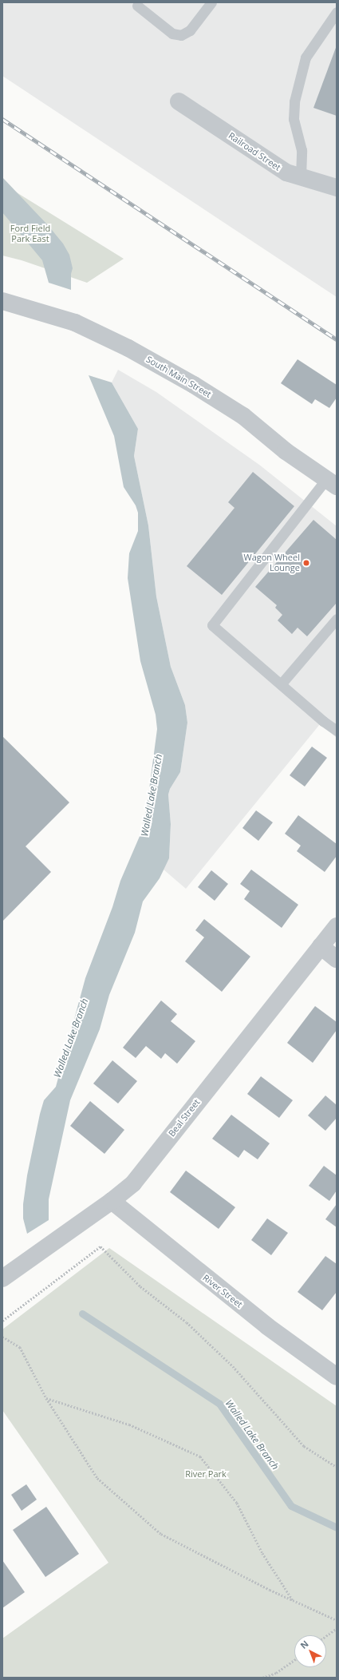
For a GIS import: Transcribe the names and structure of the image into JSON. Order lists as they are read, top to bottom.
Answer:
{
  "streets": {
    "street": [
      "Railroad Street",
      "South Main Street",
      "Beal Street",
      "River Street"
    ]
  },
  "crossings": [
    ["Beal Street", "River Street"]
  ],
  "water": ["Walled Lake Branch"],
  "parks": ["Ford Field Park East", "River Park"],
  "places": ["Wagon Wheel Lounge"],
  "north": "top left"
}
